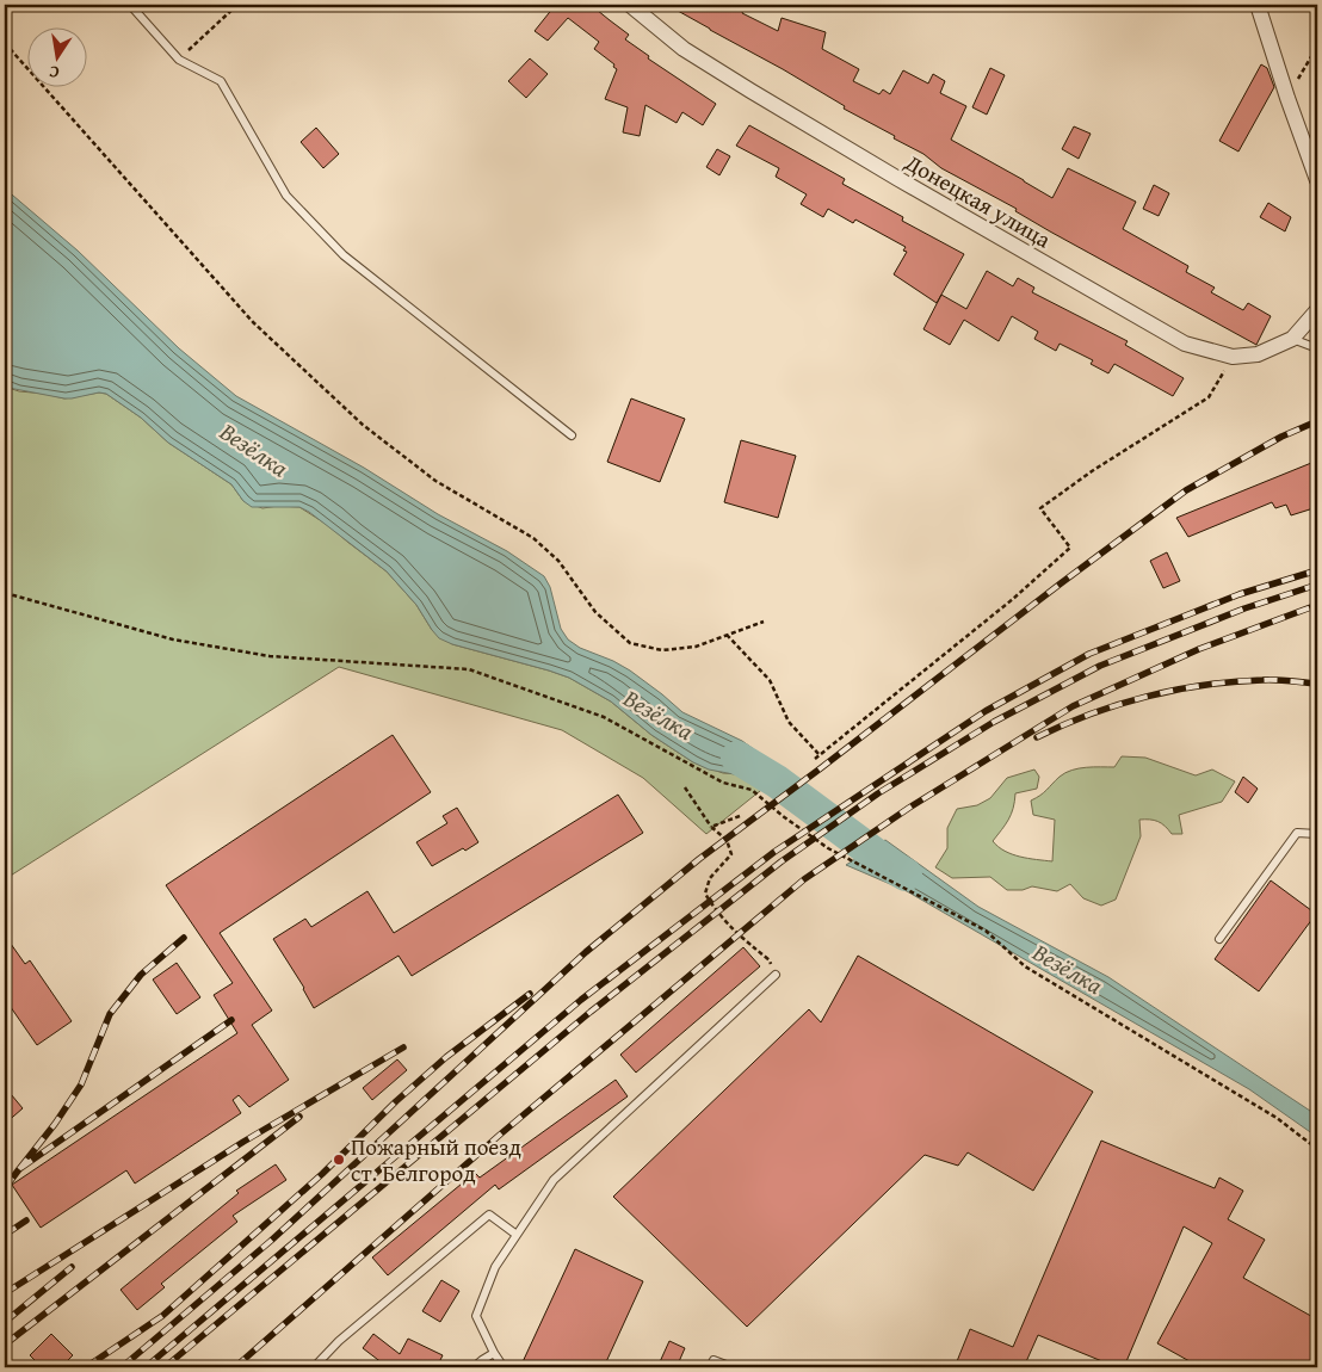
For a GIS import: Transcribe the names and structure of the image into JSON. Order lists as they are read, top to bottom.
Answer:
{
  "streets": {
    "street": ["Донецкая улица"]
  },
  "water": ["Везёлка"],
  "places": ["Пожарный поезд ст. Белгород"],
  "north": "bottom"
}
